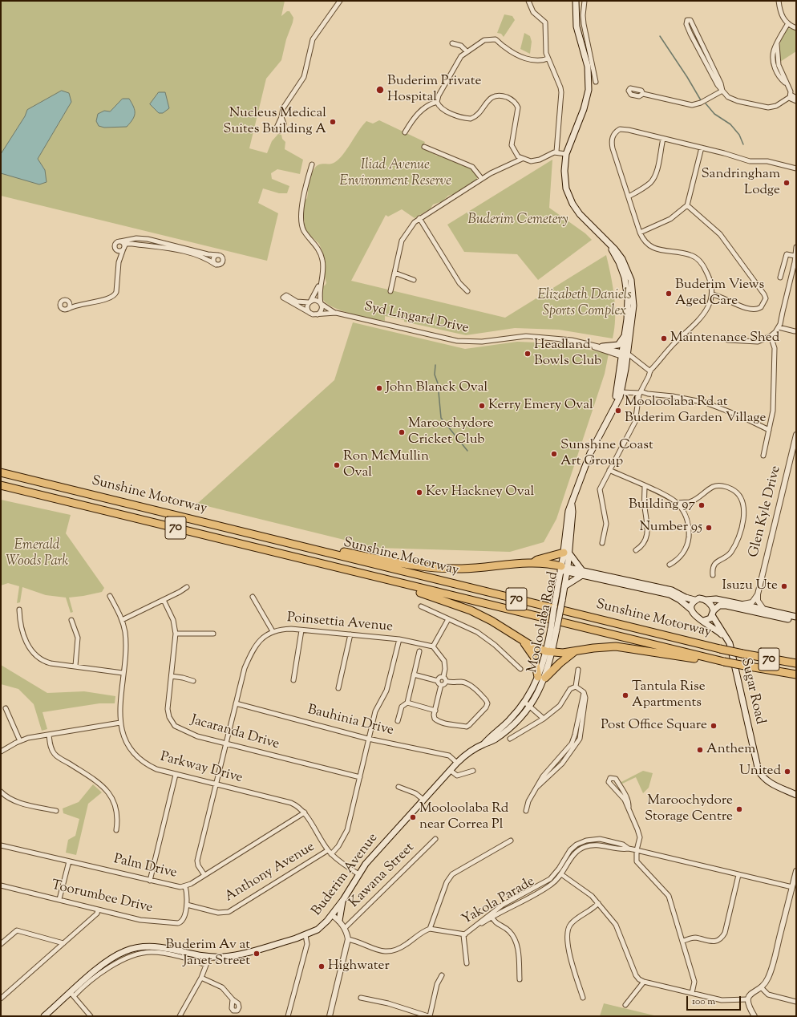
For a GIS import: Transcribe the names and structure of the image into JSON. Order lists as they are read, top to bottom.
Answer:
{
  "streets": {
    "highway": ["Sunshine Motorway", "70"],
    "main road": ["Mooloolaba Road", "Sugar Road", "Buderim Avenue"],
    "street": [
      "Syd Lingard Drive",
      "Glen Kyle Drive",
      "Poinsettia Avenue",
      "Bauhinia Drive",
      "Jacaranda Drive",
      "Parkway Drive",
      "Palm Drive",
      "Anthony Avenue",
      "Kawana Street",
      "Toorumbee Drive",
      "Yakola Parade"
    ]
  },
  "crossings": [
    ["Syd Lingard Drive", "Mooloolaba Road"],
    ["Mooloolaba Road", "Buderim Avenue"],
    ["Poinsettia Avenue", "Bauhinia Drive"],
    ["Poinsettia Avenue", "Jacaranda Drive"],
    ["Poinsettia Avenue", "Parkway Drive"],
    ["Poinsettia Avenue", "Palm Drive"],
    ["Bauhinia Drive", "Buderim Avenue"],
    ["Parkway Drive", "Palm Drive"],
    ["Parkway Drive", "Anthony Avenue"],
    ["Parkway Drive", "Buderim Avenue"],
    ["Palm Drive", "Toorumbee Drive"],
    ["Anthony Avenue", "Toorumbee Drive"]
  ],
  "parks": [
    "Iliad Avenue Environment Reserve",
    "Buderim Cemetery",
    "Elizabeth Daniels Sports Complex",
    "Emerald Woods Park"
  ],
  "places": [
    "Buderim Private Hospital",
    "Nucleus Medical Suites Building A",
    "Sandringham Lodge",
    "Buderim Views Aged Care",
    "Maintenance Shed",
    "Headland Bowls Club",
    "John Blanck Oval",
    "Kerry Emery Oval",
    "Mooloolaba Rd at Buderim Garden Village",
    "Maroochydore Cricket Club",
    "Sunshine Coast Art Group",
    "Ron McMullin Oval",
    "Kev Hackney Oval",
    "Building 97",
    "Number 95",
    "Isuzu Ute",
    "Tantula Rise Apartments",
    "Post Office Square",
    "Anthem",
    "United",
    "Maroochydore Storage Centre",
    "Mooloolaba Rd near Correa Pl",
    "Buderim Av at Janet Street",
    "Highwater"
  ],
  "scale_bar": "100 m"
}
